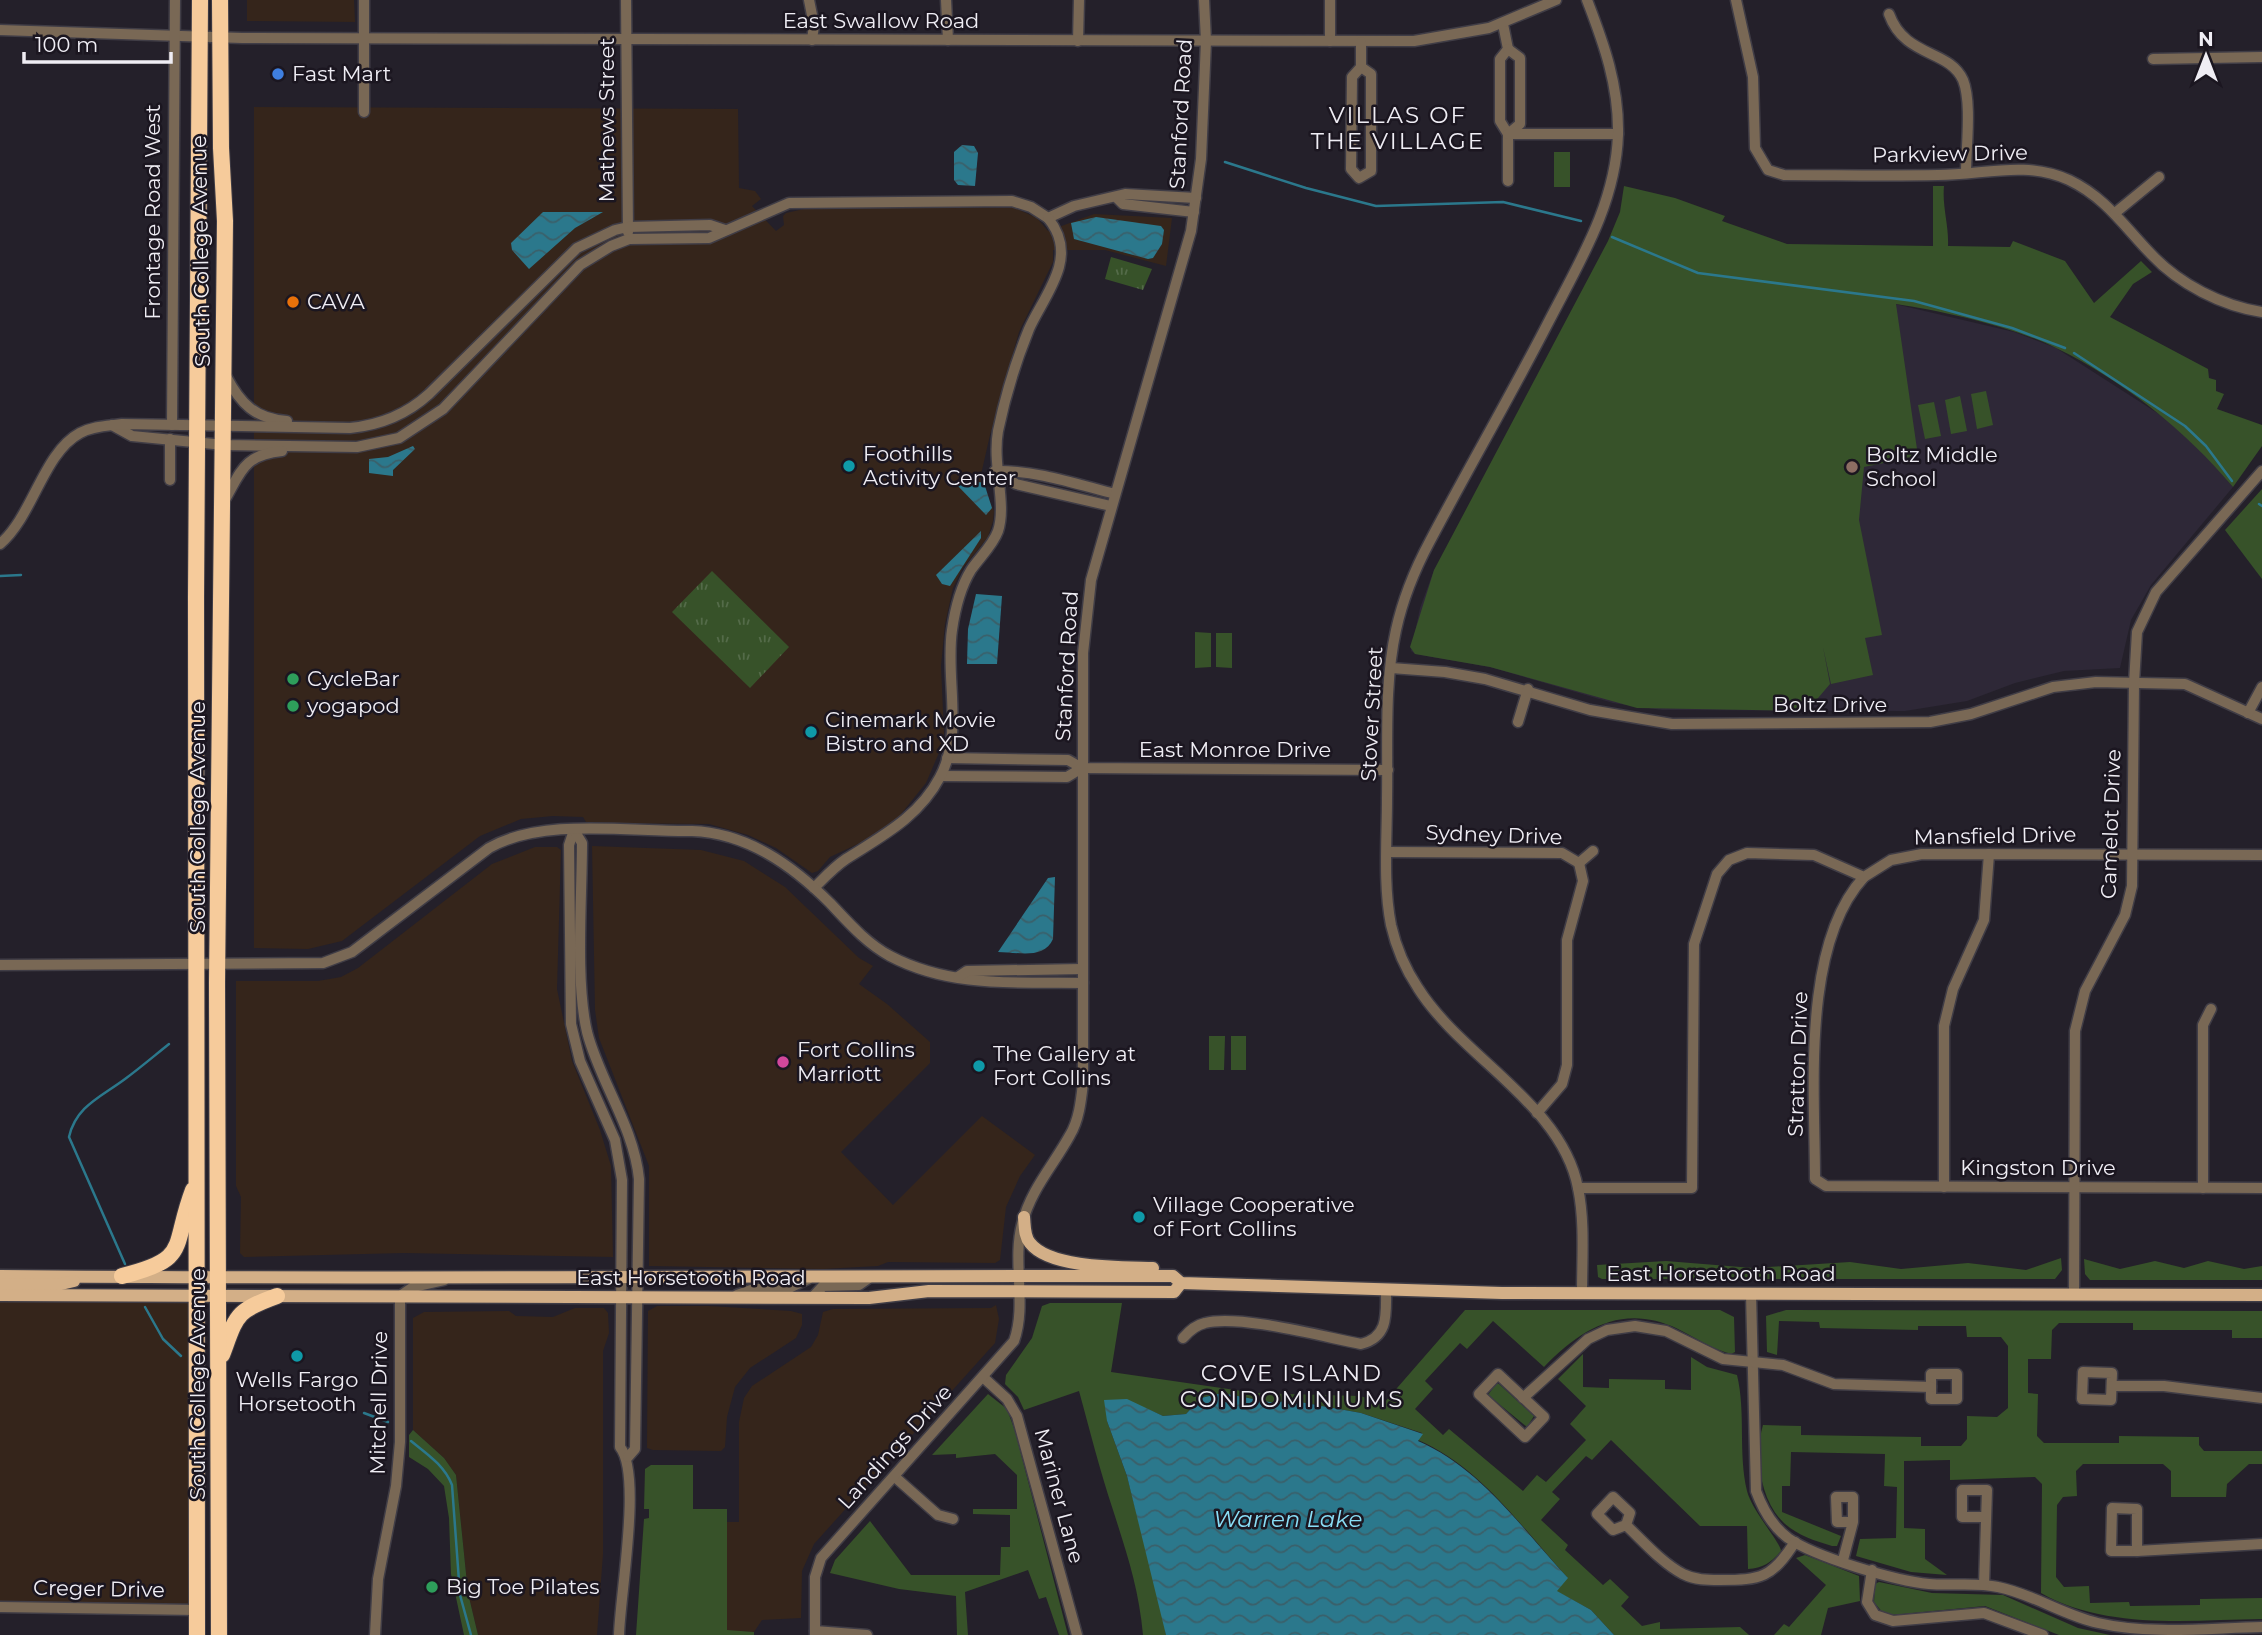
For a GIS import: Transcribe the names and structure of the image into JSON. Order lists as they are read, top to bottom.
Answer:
{
  "streets": {
    "highway": ["South College Avenue"],
    "main road": ["East Horsetooth Road"],
    "street": [
      "East Swallow Road",
      "Stanford Road",
      "Mathews Street",
      "Parkview Drive",
      "Frontage Road West",
      "Boltz Drive",
      "Stover Street",
      "East Monroe Drive",
      "Camelot Drive",
      "Sydney Drive",
      "Mansfield Drive",
      "Stratton Drive",
      "Kingston Drive",
      "Mitchell Drive",
      "Landings Drive",
      "Mariner Lane",
      "Creger Drive"
    ]
  },
  "crossings": [
    ["East Swallow Road", "Stanford Road"],
    ["East Swallow Road", "Mathews Street"],
    ["East Swallow Road", "Frontage Road West"],
    ["East Swallow Road", "South College Avenue"],
    ["Stanford Road", "East Monroe Drive"],
    ["Stanford Road", "East Horsetooth Road"],
    ["Stanford Road", "Landings Drive"],
    ["South College Avenue", "East Horsetooth Road"],
    ["South College Avenue", "Creger Drive"],
    ["Boltz Drive", "Stover Street"],
    ["Boltz Drive", "Camelot Drive"],
    ["Stover Street", "East Monroe Drive"],
    ["Stover Street", "Sydney Drive"],
    ["Stover Street", "East Horsetooth Road"],
    ["Camelot Drive", "Mansfield Drive"],
    ["Camelot Drive", "Kingston Drive"],
    ["Camelot Drive", "East Horsetooth Road"],
    ["Mansfield Drive", "Stratton Drive"],
    ["Stratton Drive", "Kingston Drive"],
    ["East Horsetooth Road", "Mitchell Drive"],
    ["East Horsetooth Road", "Landings Drive"],
    ["Landings Drive", "Mariner Lane"]
  ],
  "districts": ["VILLAS OF THE VILLAGE", "COVE ISLAND CONDOMINIUMS"],
  "water": ["Warren Lake"],
  "places": [
    "Fast Mart",
    "CAVA",
    "Foothills Activity Center",
    "Boltz Middle School",
    "CycleBar",
    "yogapod",
    "Cinemark Movie Bistro and XD",
    "Fort Collins Marriott",
    "The Gallery at Fort Collins",
    "Village Cooperative of Fort Collins",
    "Wells Fargo Horsetooth",
    "Big Toe Pilates"
  ],
  "scale_bar": "100 m",
  "north": "top"
}
